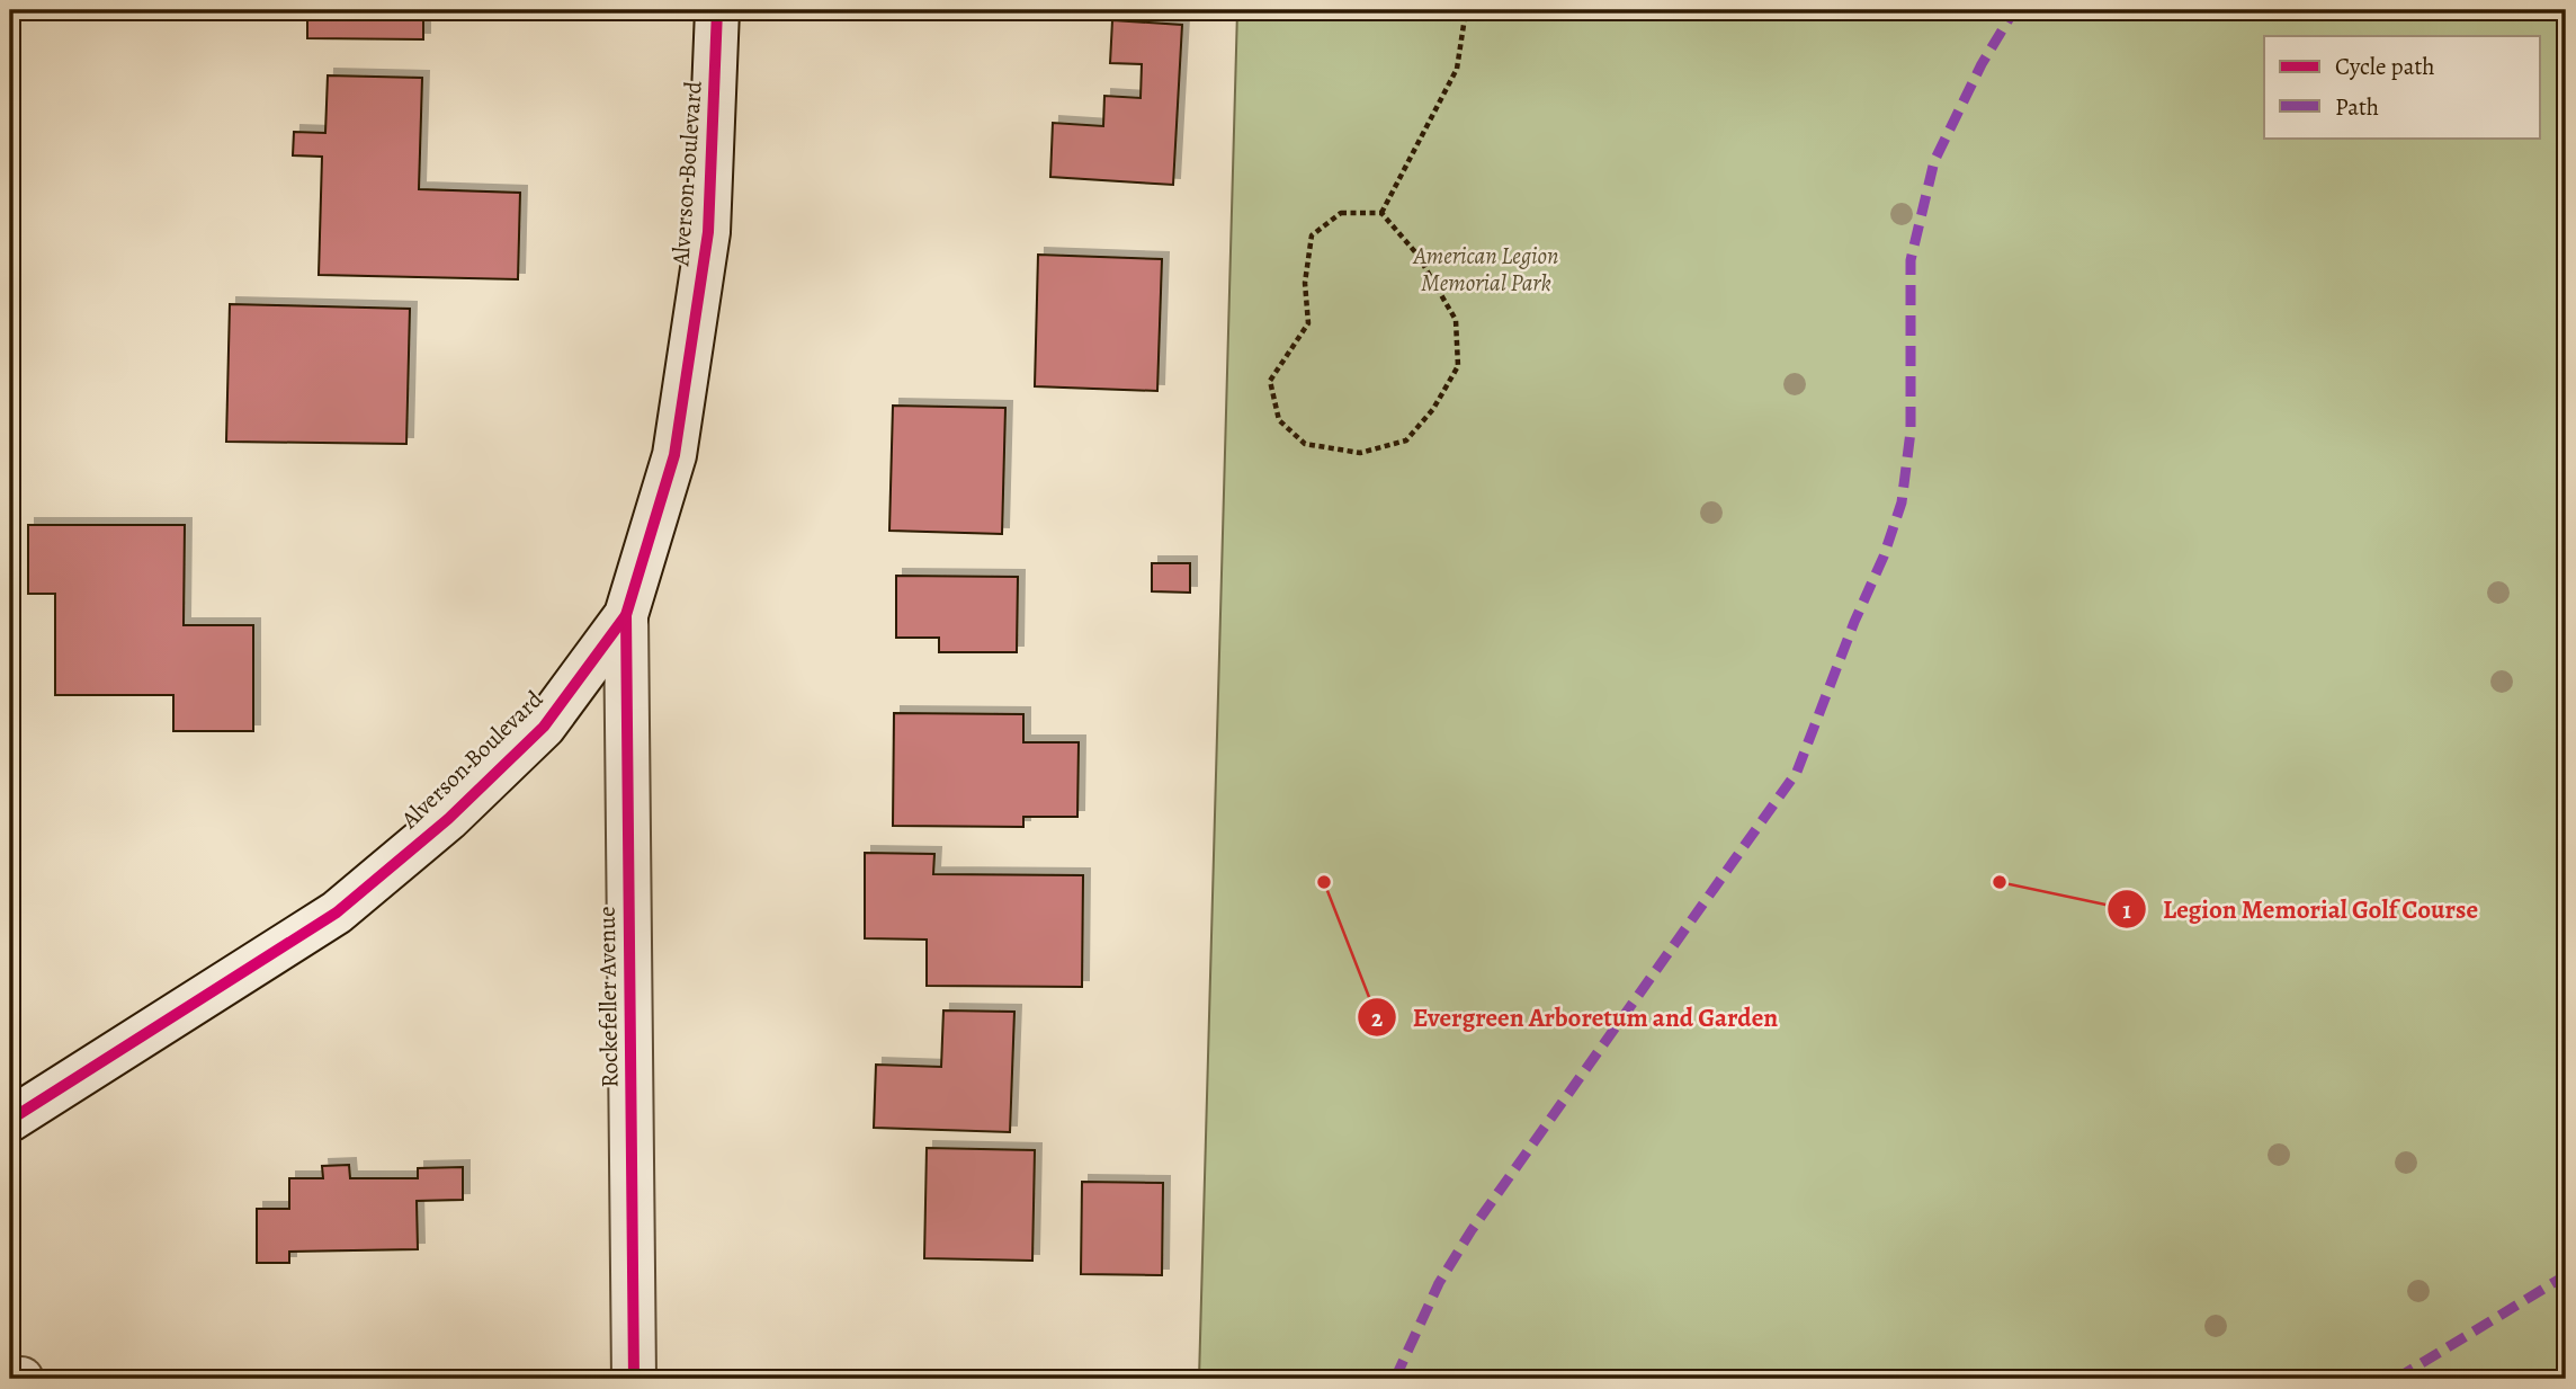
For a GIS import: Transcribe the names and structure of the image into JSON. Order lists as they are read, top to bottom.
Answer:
{
  "streets": {
    "main road": ["Alverson Boulevard", "Rockefeller Avenue"]
  },
  "crossings": [
    ["Alverson Boulevard", "Rockefeller Avenue"]
  ],
  "parks": ["American Legion Memorial Park"],
  "places": ["Evergreen Arboretum and Garden", "Legion Memorial Golf Course"],
  "legend": ["Cycle path", "Path"]
}
